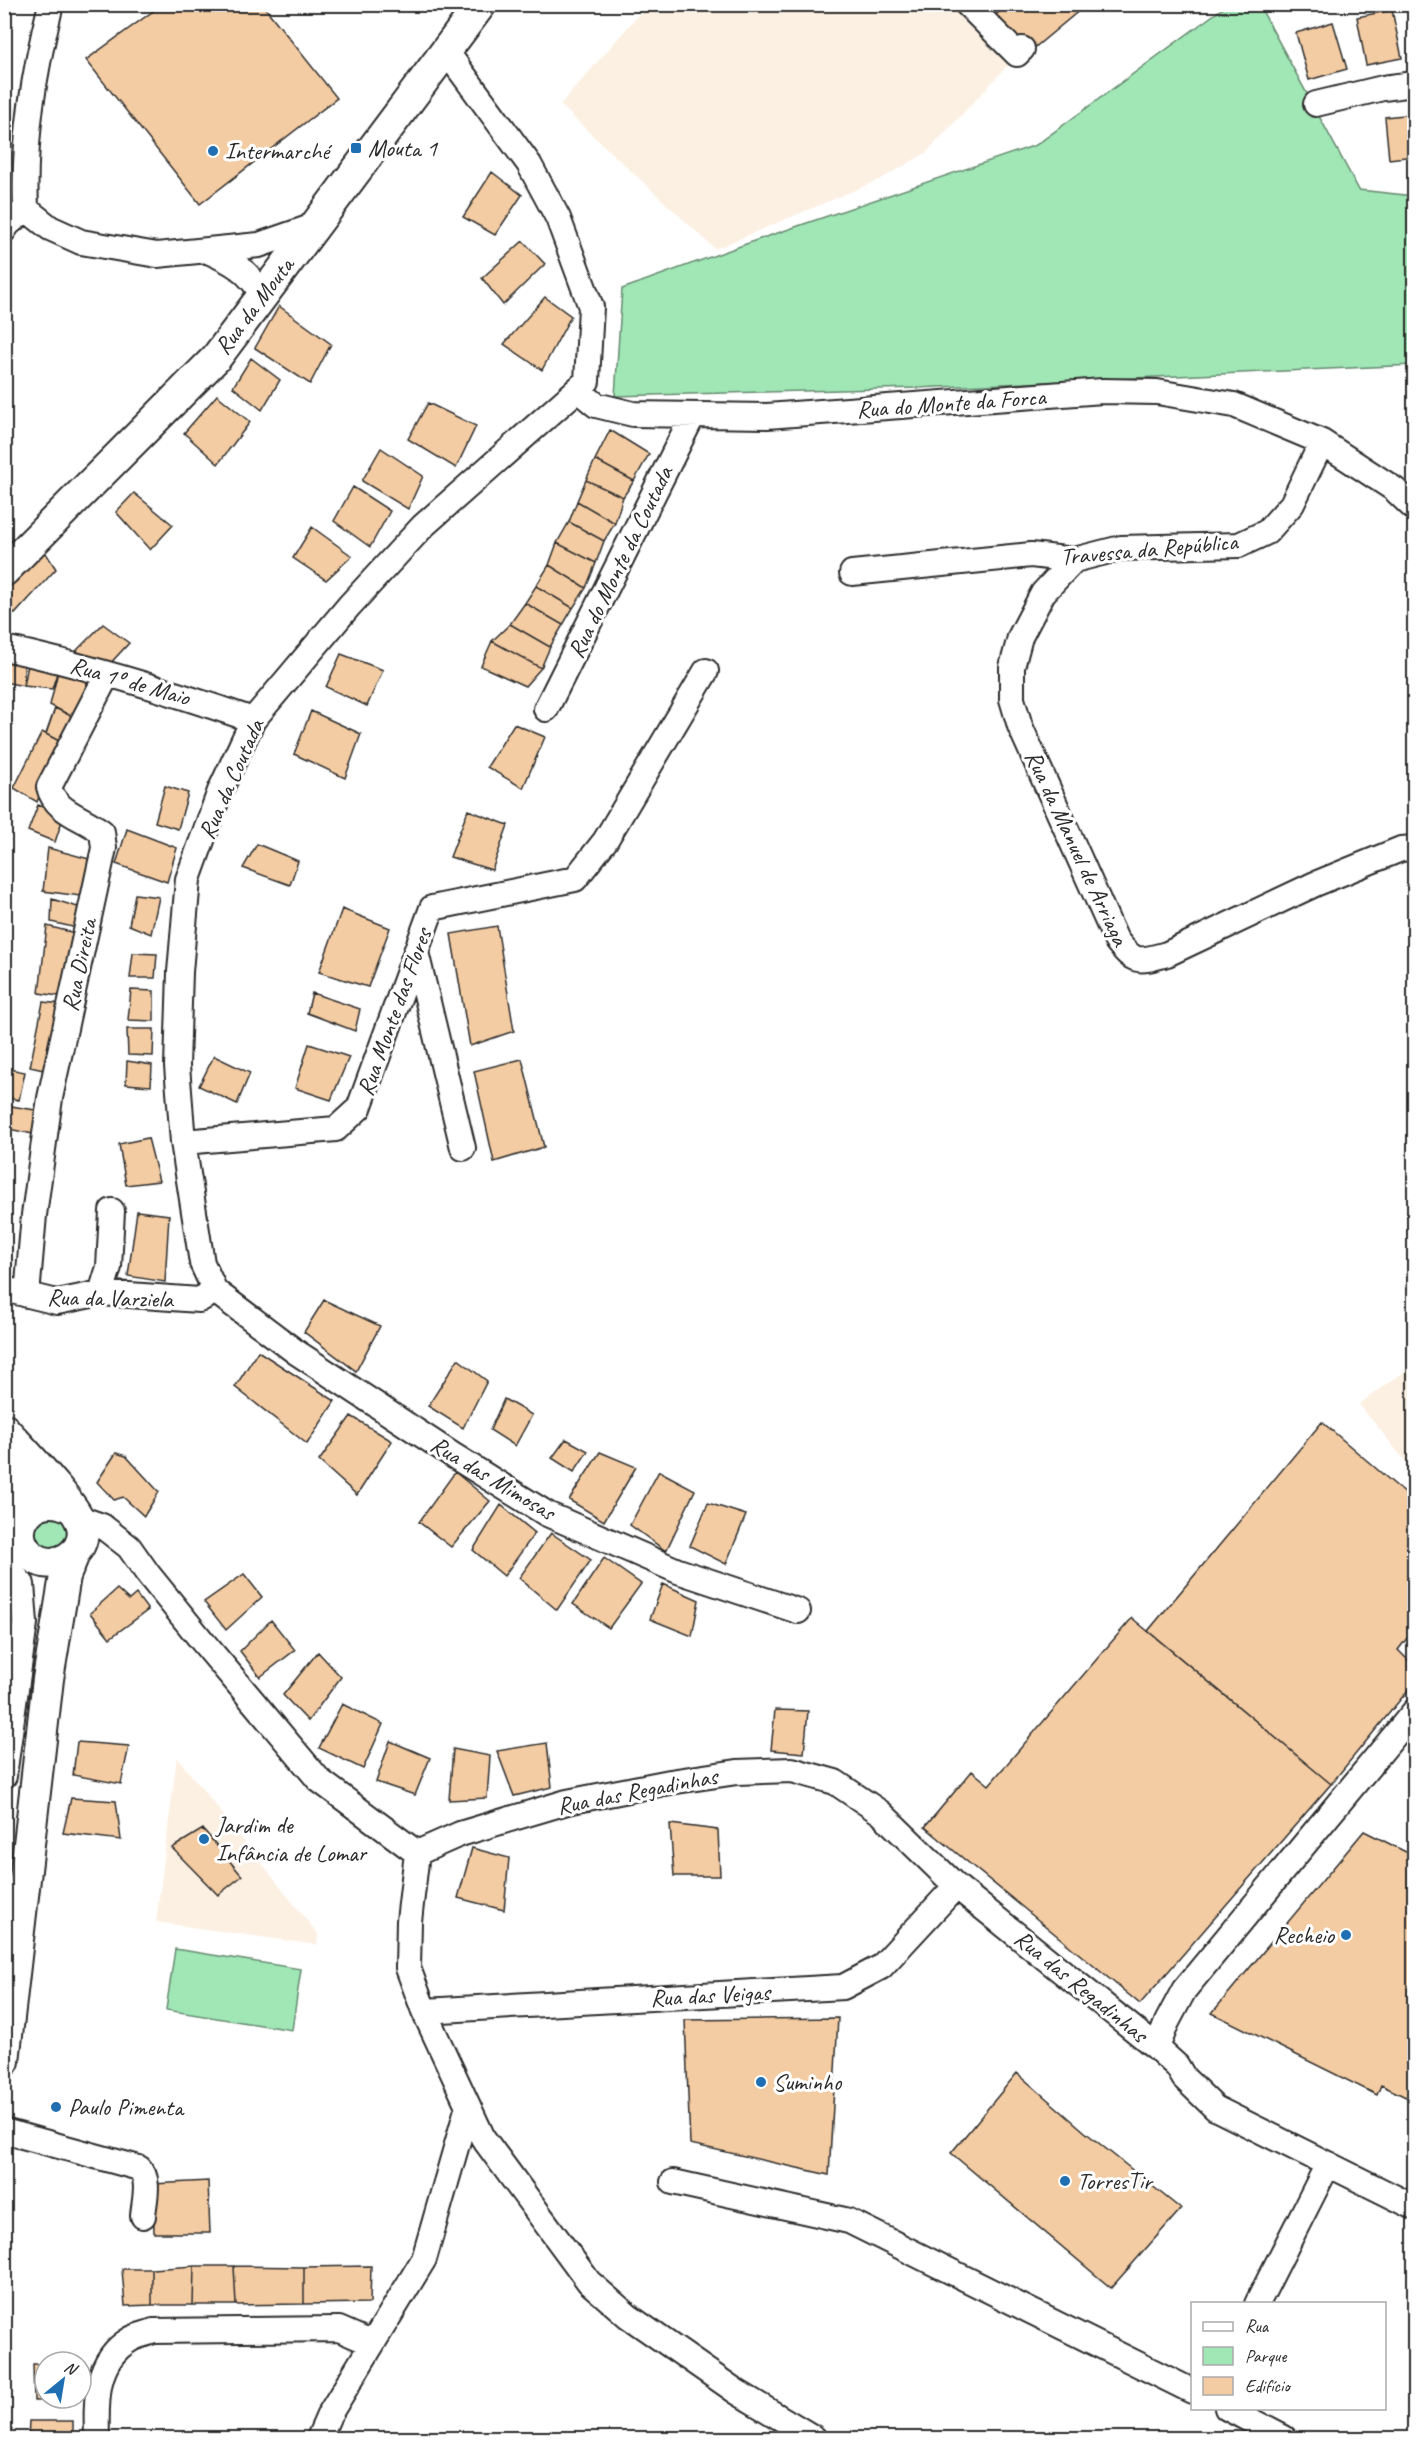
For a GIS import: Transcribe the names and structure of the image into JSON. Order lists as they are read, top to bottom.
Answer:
{
  "streets": {
    "main road": ["Rua da Mouta"],
    "street": [
      "Rua do Monte da Forca",
      "Travessa da República",
      "Rua do Monte da Coutada",
      "Rua 1º de Maio",
      "Rua da Coutada",
      "Rua da Manuel de Arriaga",
      "Rua Direita",
      "Rua Monte das Flores",
      "Rua da Varziela",
      "Rua das Mimosas",
      "Rua das Regadinhas",
      "Rua das Veigas"
    ]
  },
  "crossings": [
    ["Rua do Monte da Forca", "Travessa da República"],
    ["Rua do Monte da Forca", "Rua do Monte da Coutada"],
    ["Rua do Monte da Forca", "Rua da Coutada"],
    ["Travessa da República", "Rua da Manuel de Arriaga"],
    ["Rua 1º de Maio", "Rua da Coutada"],
    ["Rua 1º de Maio", "Rua Direita"],
    ["Rua da Coutada", "Rua Monte das Flores"],
    ["Rua da Coutada", "Rua da Varziela"],
    ["Rua da Coutada", "Rua das Mimosas"],
    ["Rua Direita", "Rua da Varziela"],
    ["Rua da Varziela", "Rua das Mimosas"],
    ["Rua das Regadinhas", "Rua das Veigas"]
  ],
  "places": {
    "transit": ["Mouta 1"],
    "other": [
      "Intermarché",
      "Jardim de Infância de Lomar",
      "Recheio",
      "Suminho",
      "Paulo Pimenta",
      "TorresTir"
    ]
  },
  "legend": ["Rua", "Parque", "Edifício"],
  "north": "top right"
}
